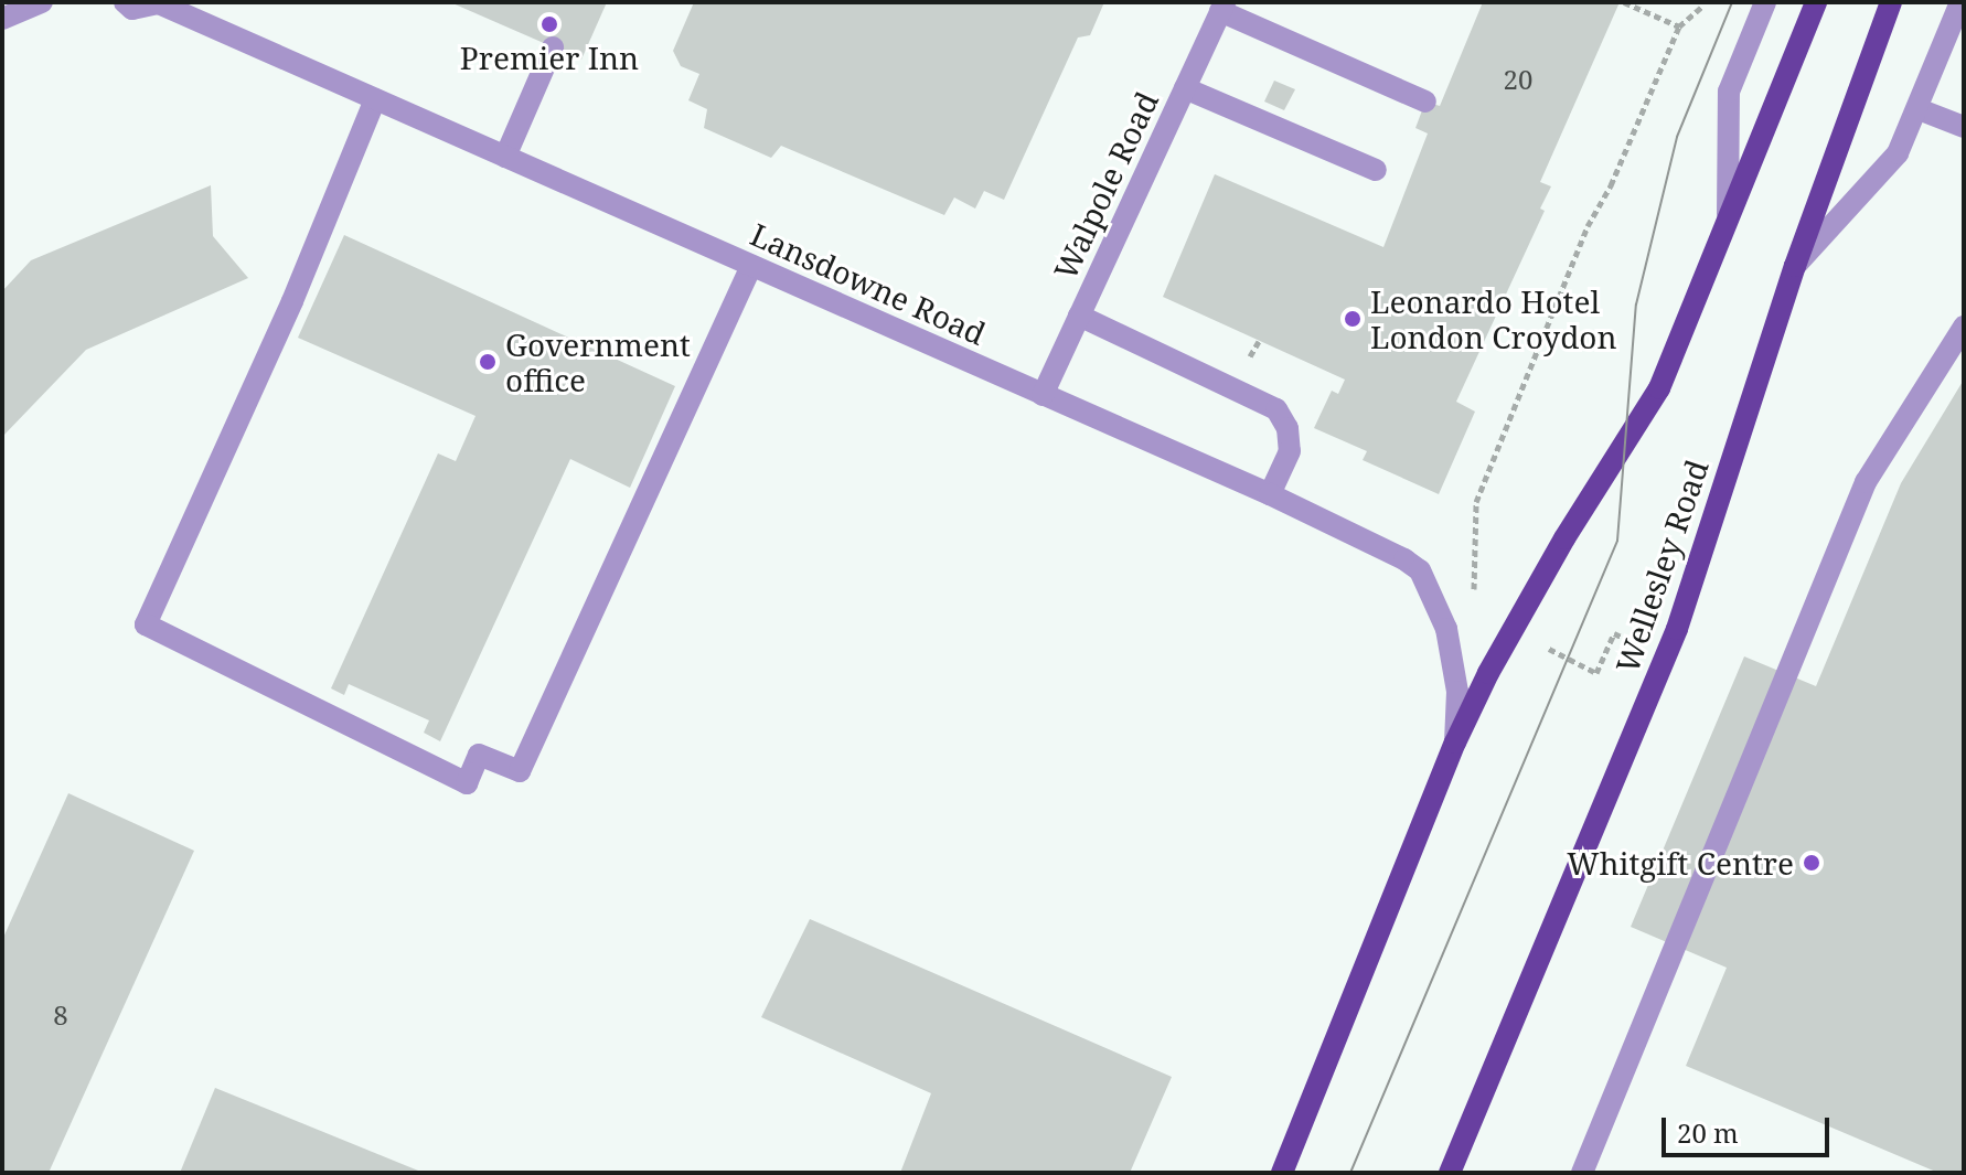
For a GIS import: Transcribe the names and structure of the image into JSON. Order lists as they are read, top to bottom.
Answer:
{
  "streets": {
    "main road": ["Wellesley Road"],
    "street": ["Walpole Road", "Lansdowne Road"]
  },
  "crossings": [
    ["Walpole Road", "Lansdowne Road"]
  ],
  "places": [
    "Premier Inn",
    "Leonardo Hotel London Croydon",
    "Government office",
    "Whitgift Centre"
  ],
  "house_numbers": ["20", "8"],
  "scale_bar": "20 m"
}
